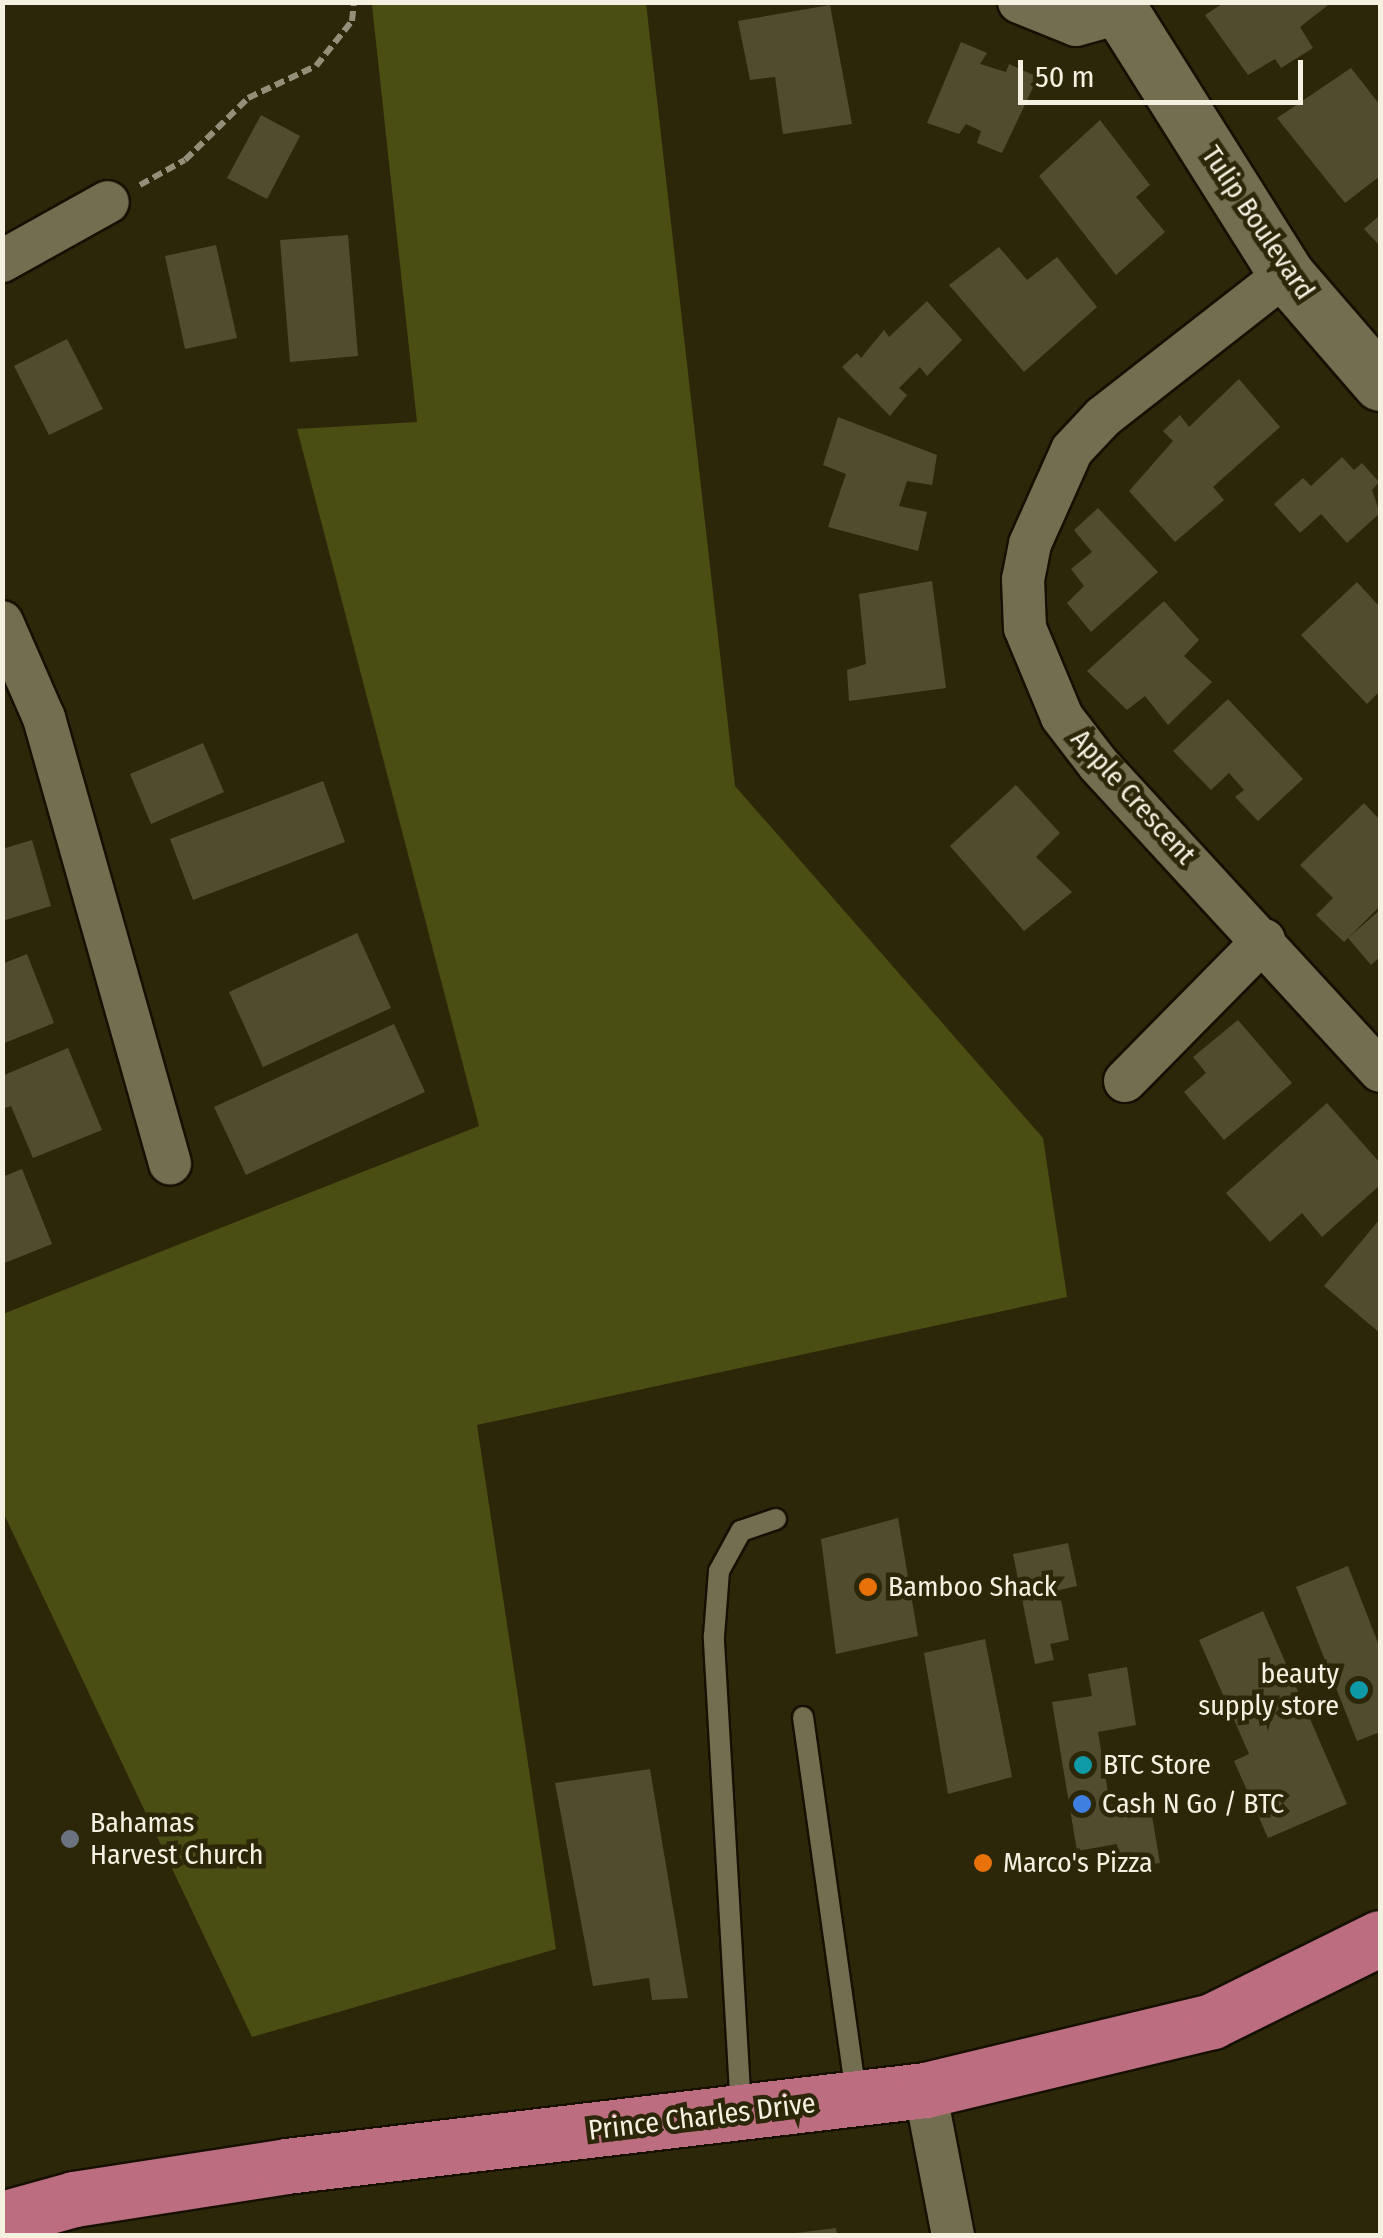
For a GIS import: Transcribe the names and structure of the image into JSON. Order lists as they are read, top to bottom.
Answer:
{
  "streets": {
    "highway": ["Prince Charles Drive"],
    "street": ["Tulip Boulevard", "Apple Crescent"]
  },
  "crossings": [
    ["Tulip Boulevard", "Apple Crescent"]
  ],
  "places": [
    "Bamboo Shack",
    "beauty supply store",
    "BTC Store",
    "Cash N Go / BTC",
    "Bahamas Harvest Church",
    "Marco's Pizza"
  ],
  "scale_bar": "50 m"
}
